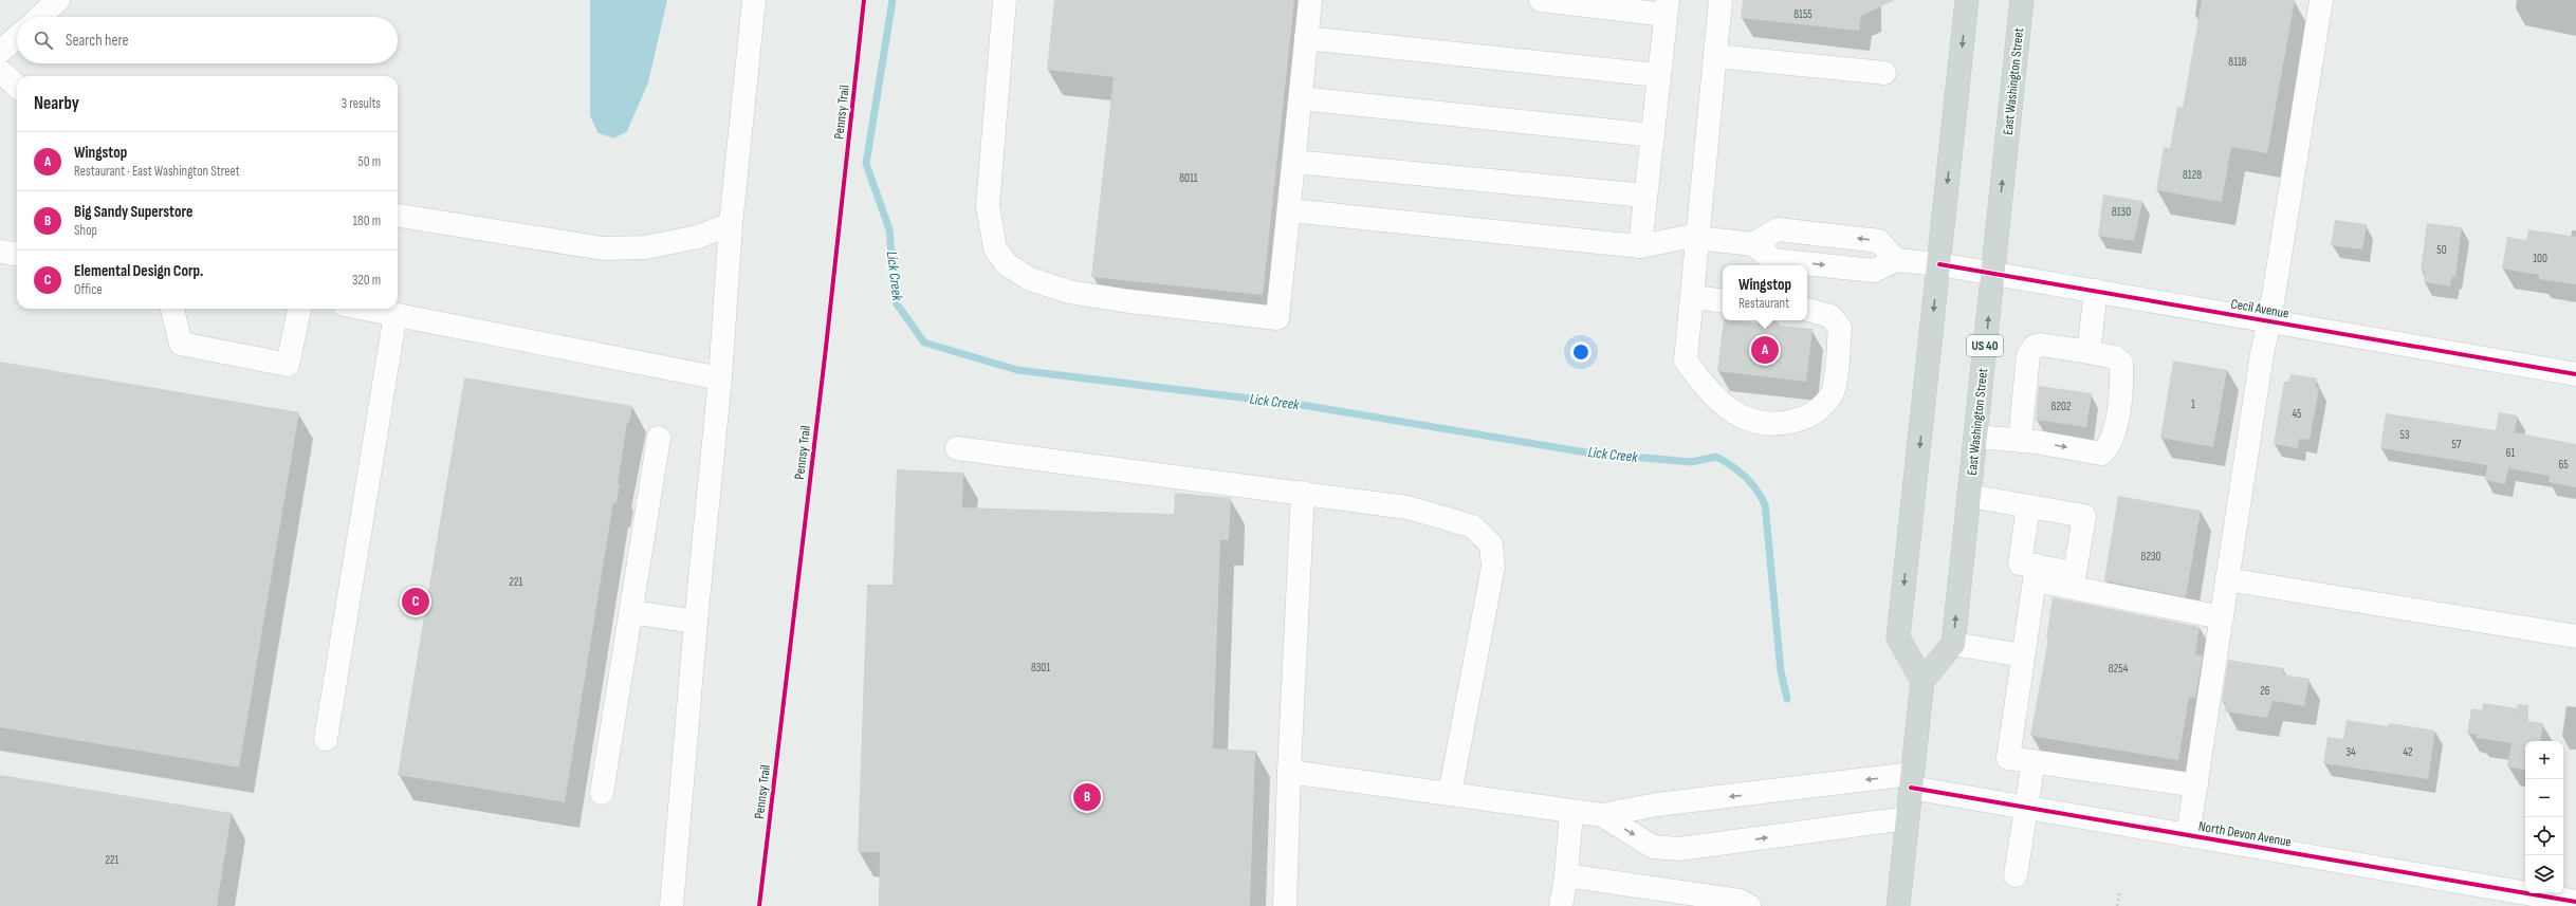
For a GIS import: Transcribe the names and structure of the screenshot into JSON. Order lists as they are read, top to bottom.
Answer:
{
  "streets": {
    "main road": ["East Washington Street", "US 40"],
    "street": ["Cecil Avenue", "North Devon Avenue"],
    "cycle path": ["Pennsy Trail"]
  },
  "crossings": [
    ["East Washington Street", "Cecil Avenue"]
  ],
  "water": ["Lick Creek"],
  "house_numbers": [
    "8155",
    "8118",
    "8128",
    "8011",
    "8130",
    "50",
    "100",
    "1",
    "8202",
    "45",
    "53",
    "57",
    "61",
    "65",
    "8230",
    "221",
    "8301",
    "8254",
    "26",
    "34",
    "42",
    "221"
  ],
  "page": {
    "search": "Search here",
    "heading": ["Nearby", "3 results"],
    "list": [
      {
        "mark": "A",
        "name": "Wingstop",
        "note": "Restaurant · East Washington Street",
        "value": "50 m"
      },
      {
        "mark": "B",
        "name": "Big Sandy Superstore",
        "note": "Shop",
        "value": "180 m"
      },
      {
        "mark": "C",
        "name": "Elemental Design Corp.",
        "note": "Office",
        "value": "320 m"
      }
    ],
    "popup": ["Wingstop", "Restaurant"],
    "pins": ["A", "C", "B"],
    "map_buttons": ["+", "−"]
  }
}
